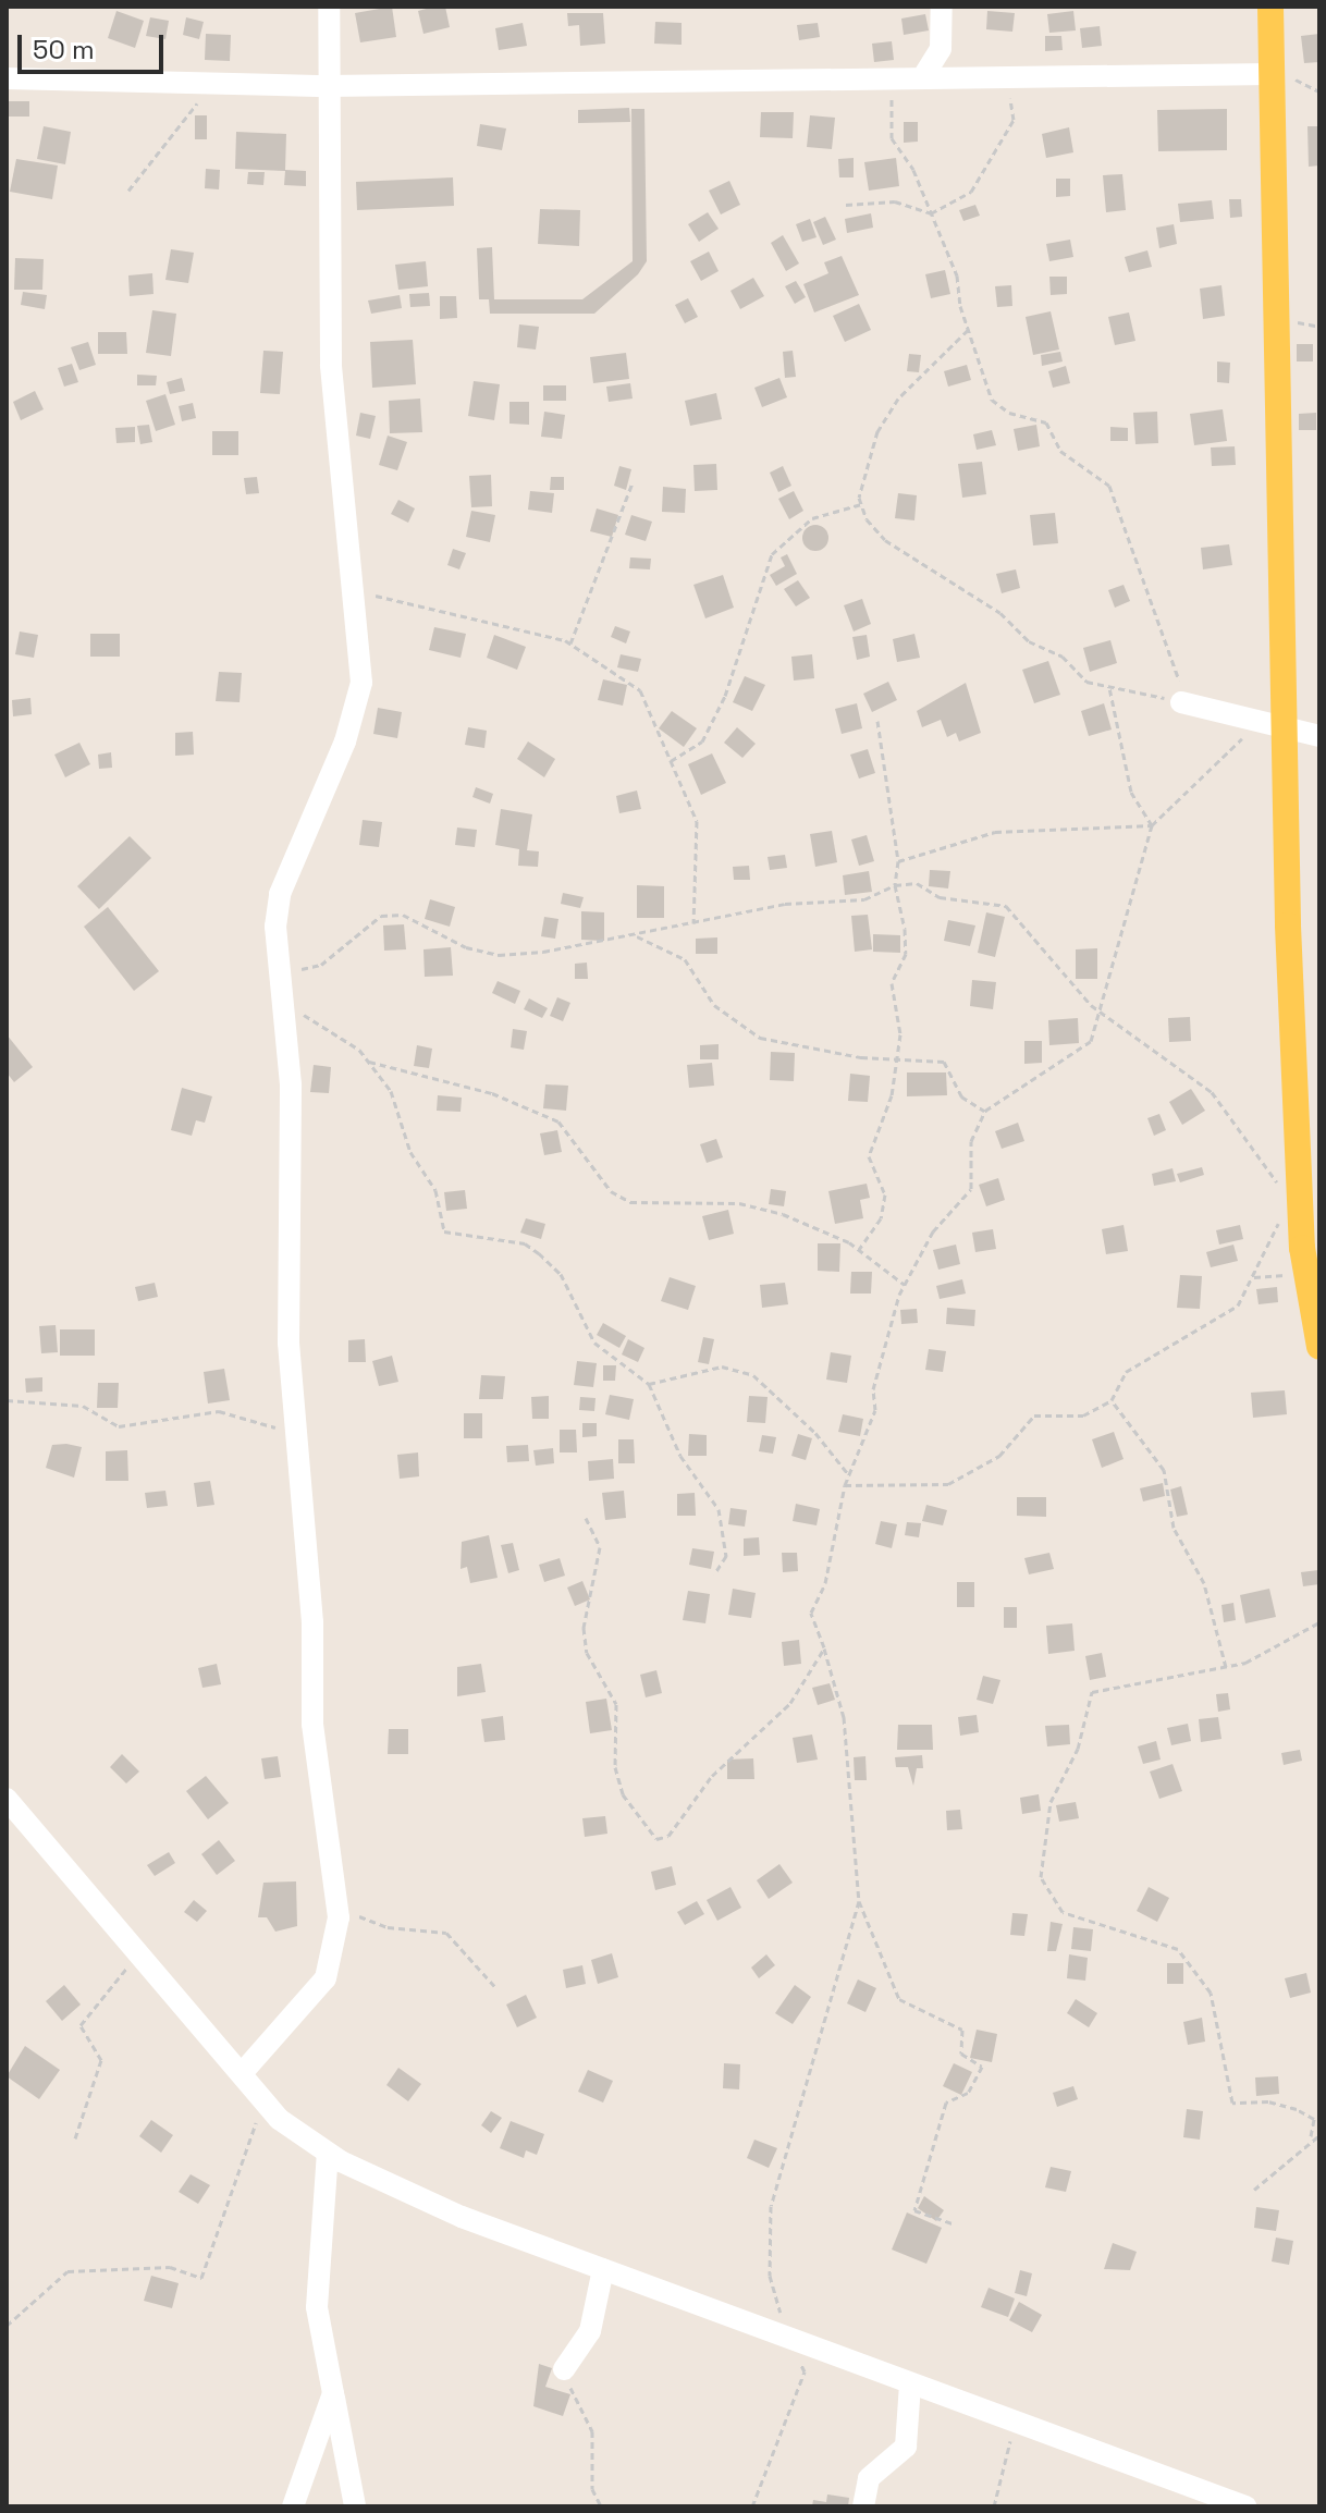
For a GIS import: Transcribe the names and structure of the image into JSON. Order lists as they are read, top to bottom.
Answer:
{
  "scale_bar": "50 m"
}
